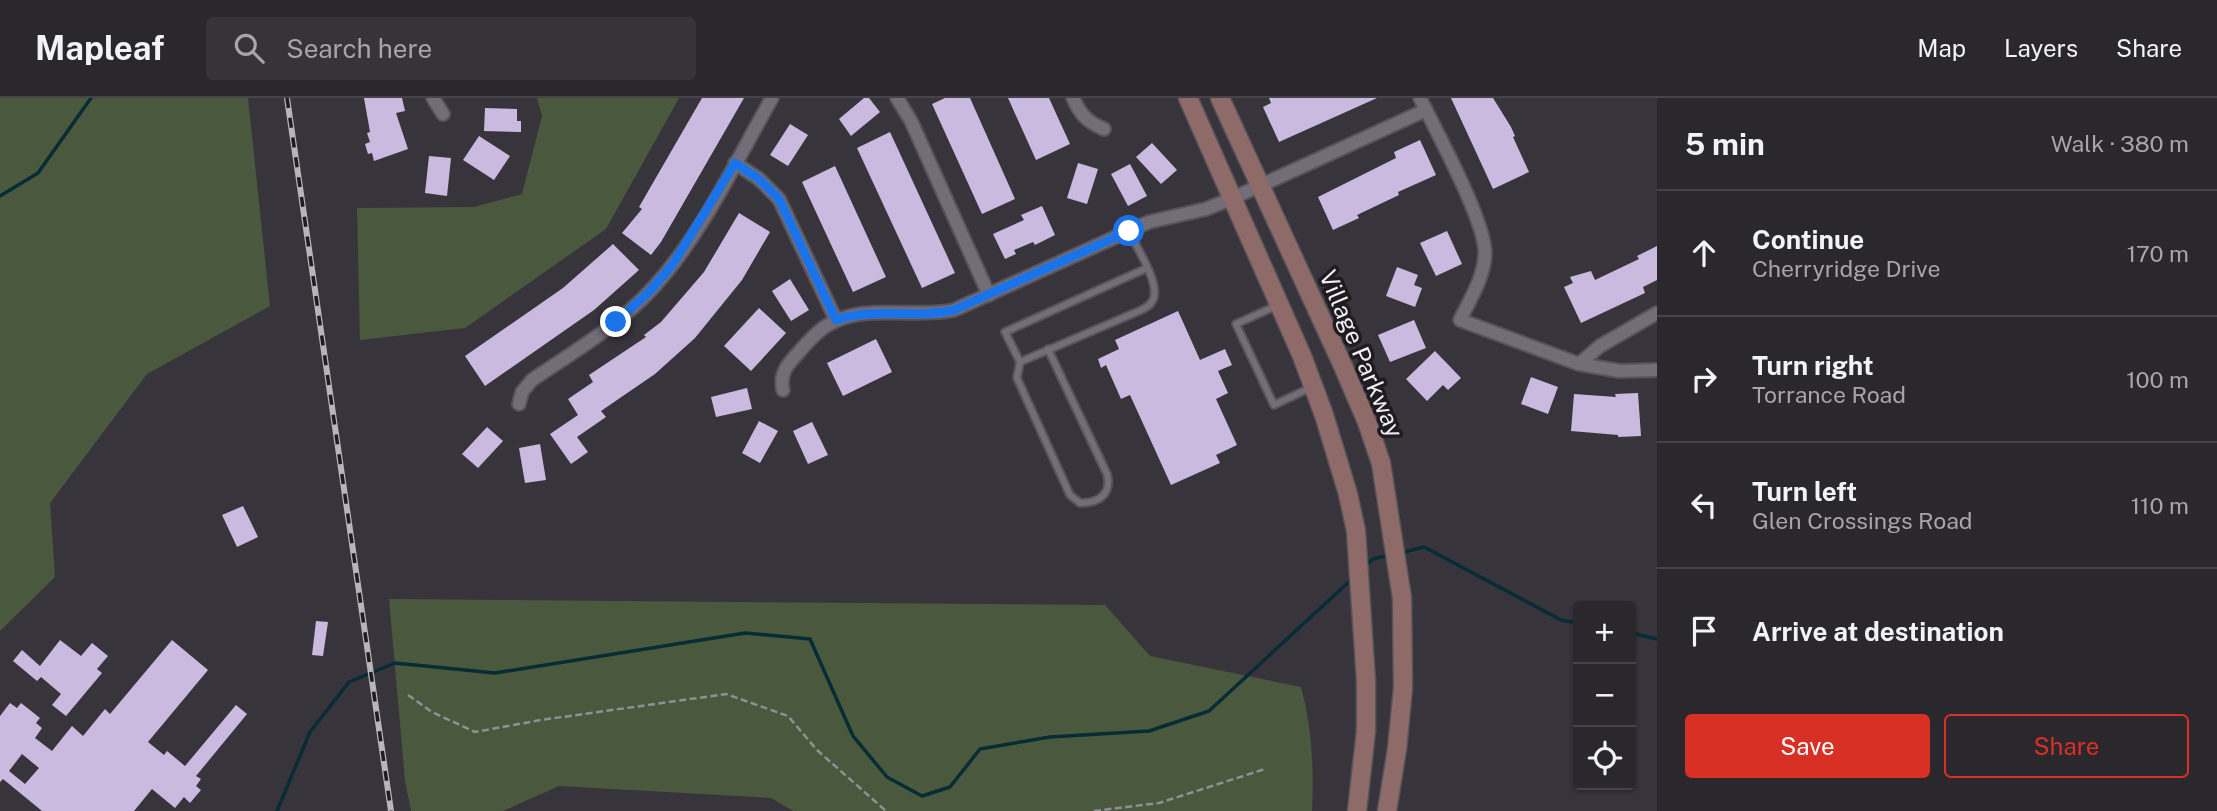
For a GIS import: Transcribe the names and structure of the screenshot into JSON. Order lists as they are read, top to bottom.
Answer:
{
  "streets": {
    "main road": ["Village Parkway"]
  },
  "page": {
    "header": "Mapleaf",
    "search": "Search here",
    "nav": ["Map", "Layers", "Share"],
    "heading": ["5 min", "Walk · 380 m"],
    "list": [
      ["Continue", "Cherryridge Drive", "170 m"],
      ["Turn right", "Torrance Road", "100 m"],
      ["Turn left", "Glen Crossings Road", "110 m"],
      "Arrive at destination"
    ],
    "map_buttons": ["+", "−"],
    "buttons": ["Save", "Share"]
  }
}
